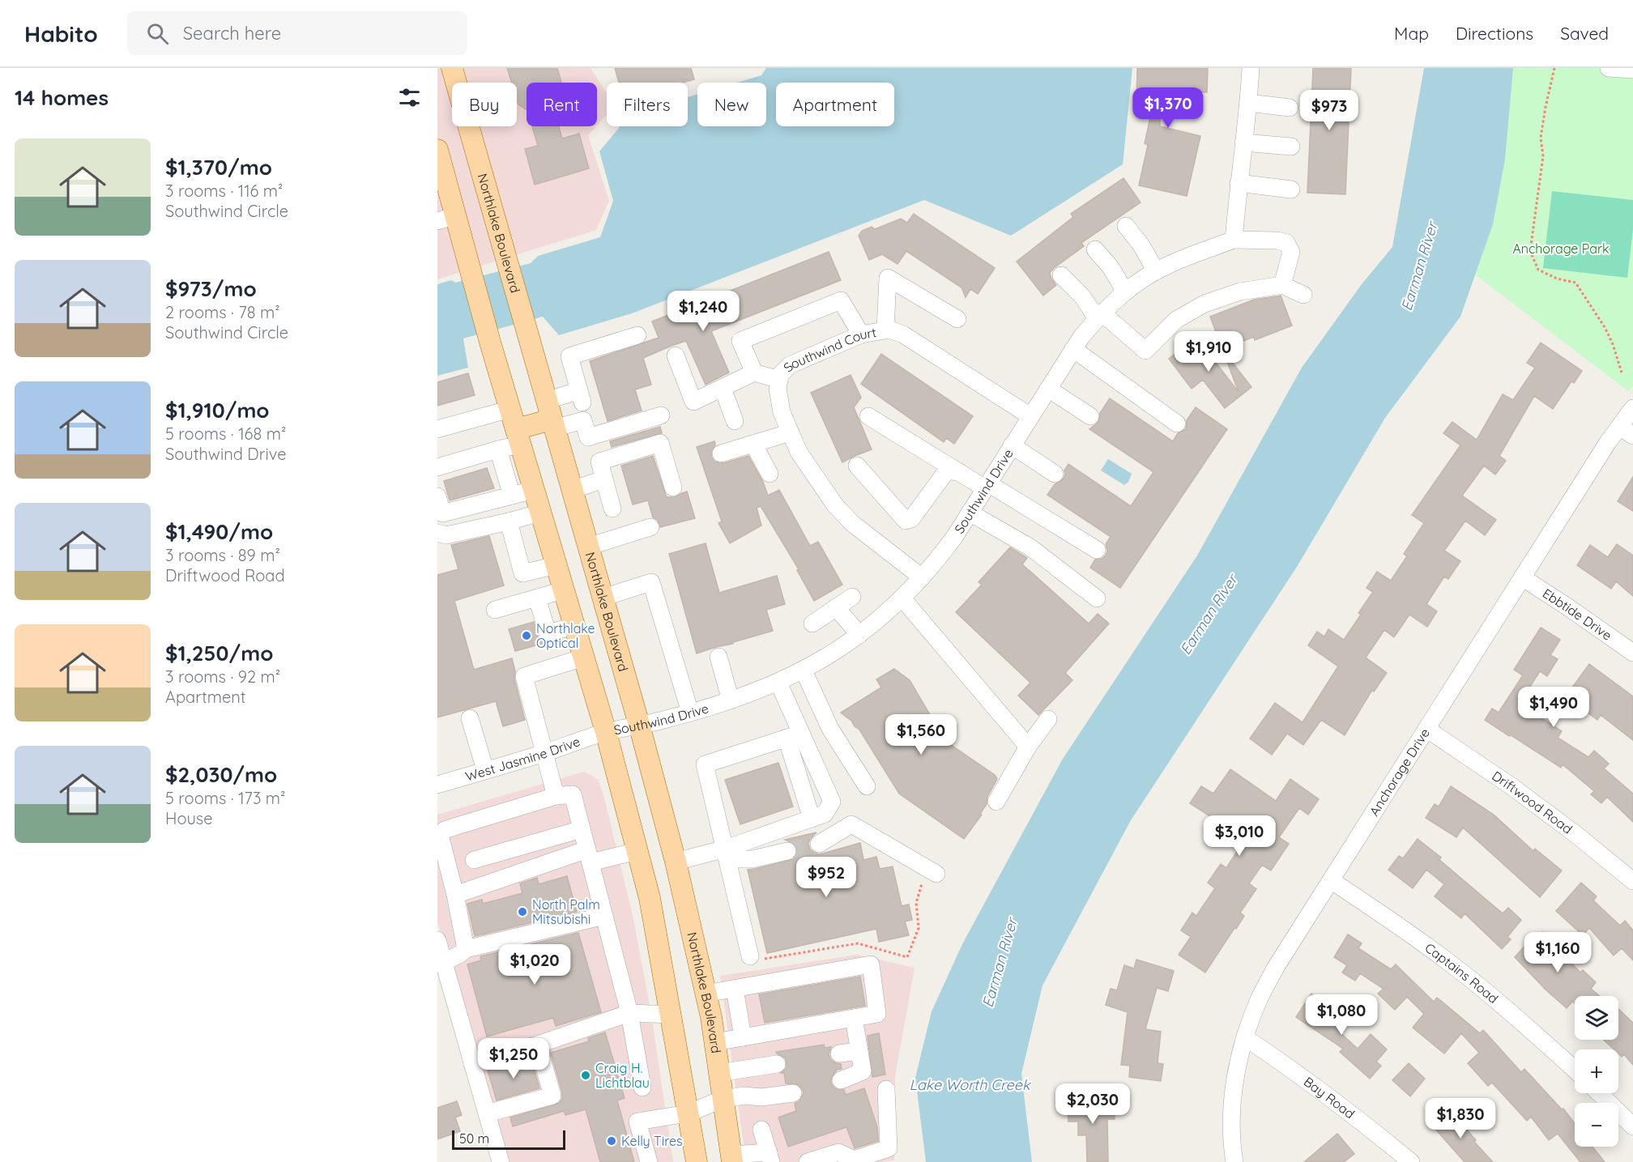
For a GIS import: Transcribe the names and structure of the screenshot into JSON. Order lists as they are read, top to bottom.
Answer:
{
  "streets": {
    "main road": ["Northlake Boulevard"],
    "street": [
      "Southwind Court",
      "Southwind Drive",
      "Ebbtide Drive",
      "West Jasmine Drive",
      "Anchorage Drive",
      "Driftwood Road",
      "Captains Road",
      "Bay Road"
    ]
  },
  "crossings": [
    ["Northlake Boulevard", "Southwind Drive"],
    ["Southwind Court", "Southwind Drive"],
    ["Southwind Drive", "West Jasmine Drive"],
    ["Ebbtide Drive", "Anchorage Drive"],
    ["Anchorage Drive", "Driftwood Road"],
    ["Anchorage Drive", "Captains Road"],
    ["Anchorage Drive", "Bay Road"]
  ],
  "water": ["Earman River", "Lake Worth Creek"],
  "parks": ["Anchorage Park"],
  "places": [
    "Northlake Optical",
    "North Palm Mitsubishi",
    "Craig H. Lichtblau",
    "Kelly Tires"
  ],
  "scale_bar": "50 m",
  "page": {
    "header": "Habito",
    "search": "Search here",
    "nav": ["Map", "Directions", "Saved"],
    "heading": "14 homes",
    "chip": [
      "Buy",
      "Rent",
      "Filters",
      "New",
      "Apartment"
    ],
    "price": [
      "$1,370",
      "$973",
      "$1,240",
      "$1,910",
      "$1,490",
      "$1,560",
      "$3,010",
      "$952",
      "$1,160",
      "$1,020",
      "$1,080",
      "$1,250",
      "$2,030",
      "$1,830"
    ],
    "list": [
      {
        "name": "$1,370/mo",
        "note": "3 rooms · 116 m² · Southwind Circle"
      },
      {
        "name": "$973/mo",
        "note": "2 rooms · 78 m² · Southwind Circle"
      },
      {
        "name": "$1,910/mo",
        "note": "5 rooms · 168 m² · Southwind Drive"
      },
      {
        "name": "$1,490/mo",
        "note": "3 rooms · 89 m² · Driftwood Road"
      },
      {
        "name": "$1,250/mo",
        "note": "3 rooms · 92 m² · Apartment"
      },
      {
        "name": "$2,030/mo",
        "note": "5 rooms · 173 m² · House"
      }
    ],
    "map_buttons": ["+", "−"],
    "scale": "50 m"
  }
}
